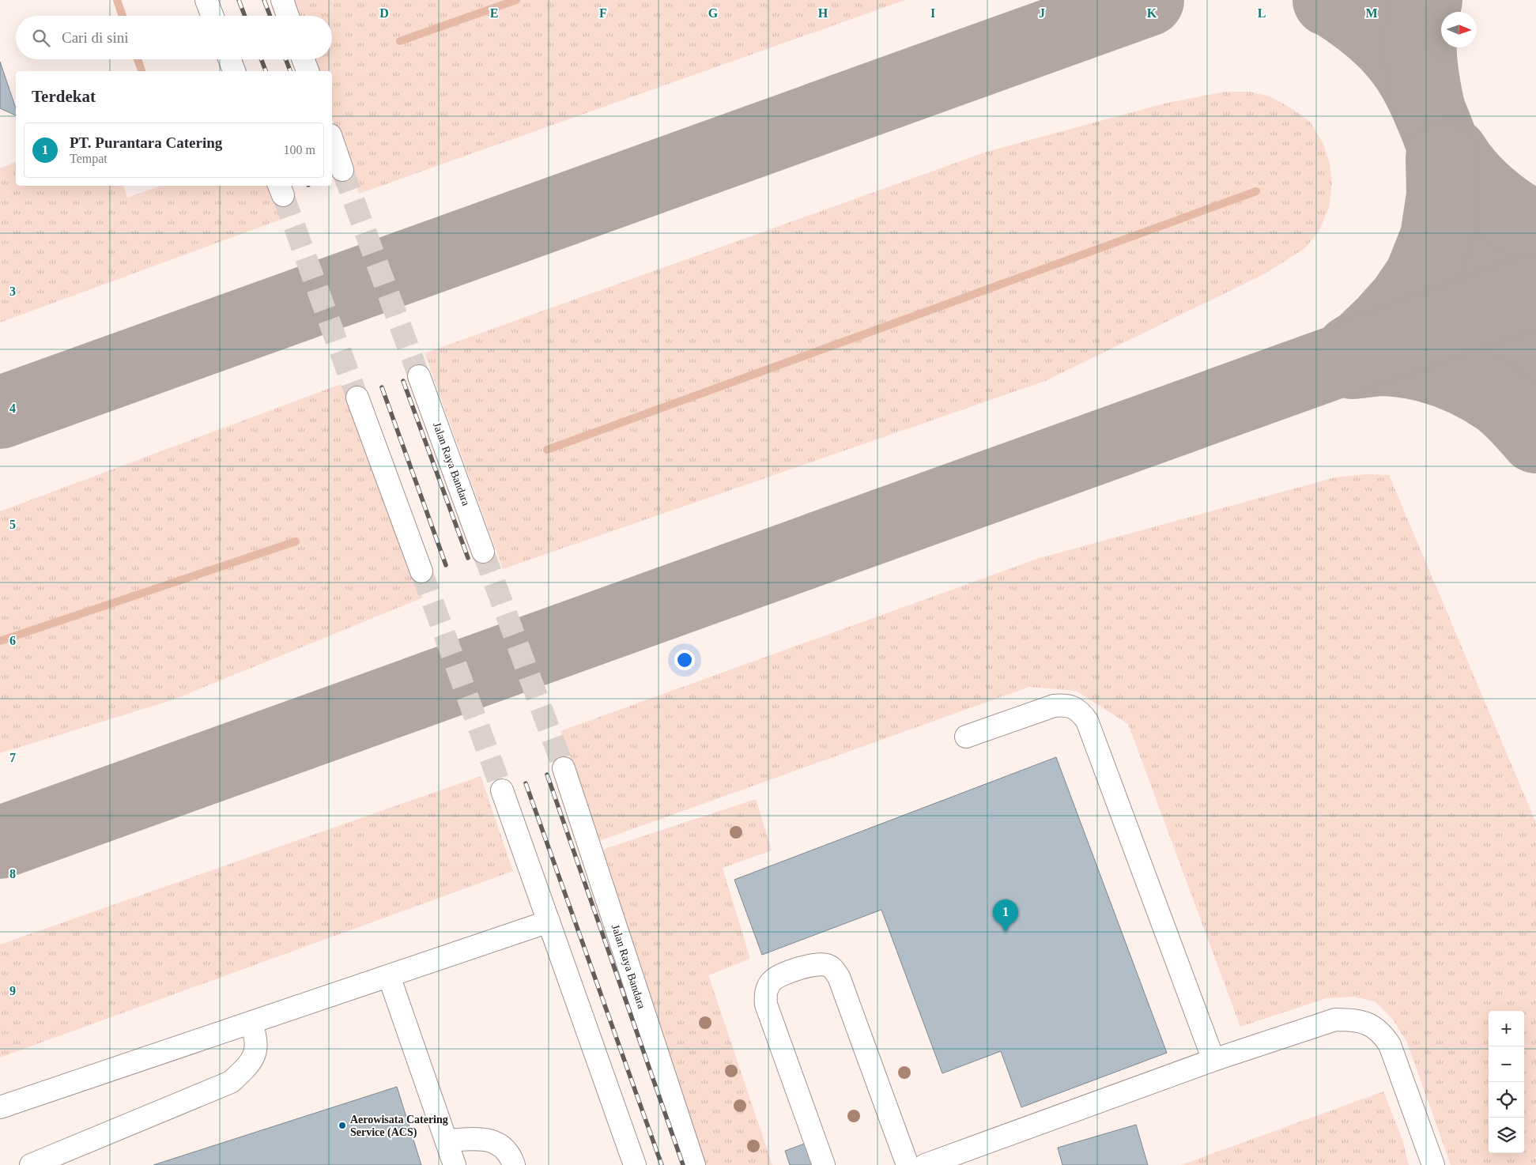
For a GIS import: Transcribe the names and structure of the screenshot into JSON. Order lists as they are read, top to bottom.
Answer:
{
  "streets": {
    "street": ["Jalan Raya Bandara"]
  },
  "places": ["Aerowisata Catering Service (ACS)"],
  "north": "right",
  "page": {
    "search": "Cari di sini",
    "heading": "Terdekat",
    "list": [
      {
        "mark": "1",
        "name": "PT. Purantara Catering",
        "note": "Tempat",
        "value": "100 m"
      }
    ],
    "pins": "1",
    "map_buttons": ["+", "−"]
  },
  "grid": {
    "columns": [
      "D",
      "E",
      "F",
      "G",
      "H",
      "I",
      "J",
      "K",
      "L",
      "M"
    ],
    "rows": [
      "3",
      "4",
      "5",
      "6",
      "7",
      "8",
      "9"
    ]
  }
}
